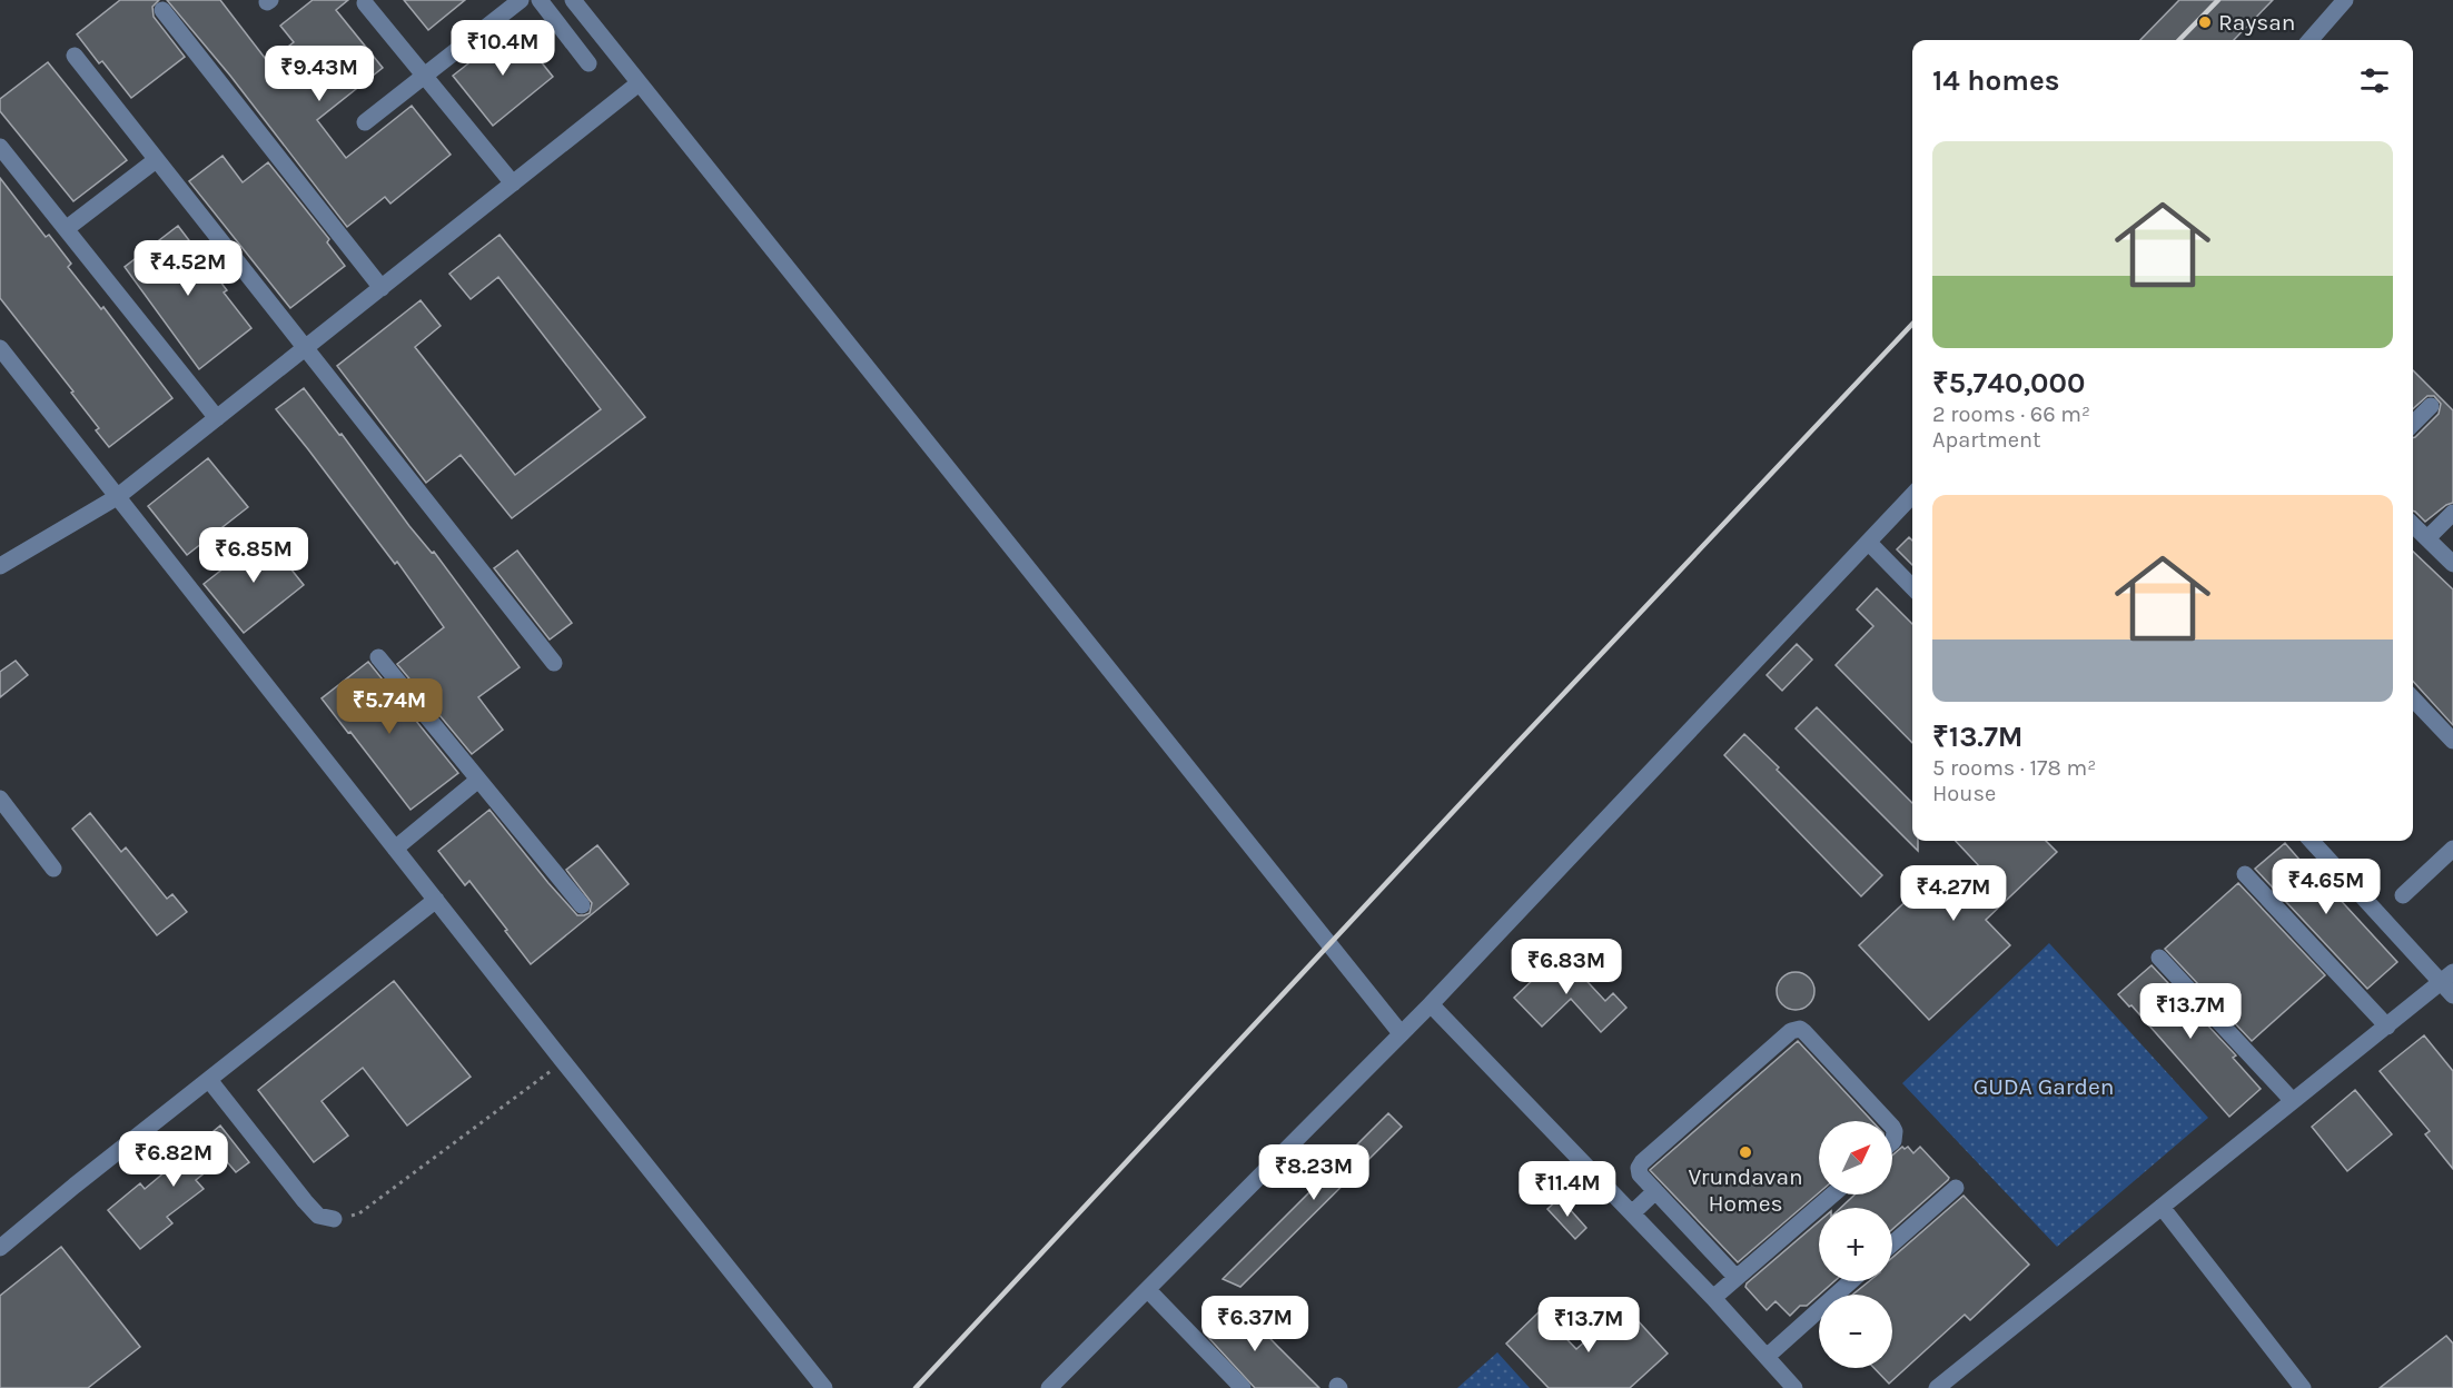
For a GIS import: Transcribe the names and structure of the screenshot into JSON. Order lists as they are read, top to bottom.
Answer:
{
  "parks": ["GUDA Garden"],
  "places": ["Raysan", "Vrundavan Homes"],
  "north": "top right",
  "page": {
    "price": [
      "₹10.4M",
      "₹9.43M",
      "₹4.52M",
      "₹6.85M",
      "₹5.74M",
      "₹4.65M",
      "₹4.27M",
      "₹6.83M",
      "₹13.7M",
      "₹6.82M",
      "₹8.23M",
      "₹11.4M",
      "₹6.37M",
      "₹13.7M"
    ],
    "heading": "14 homes",
    "list": [
      {
        "name": "₹5,740,000",
        "note": "2 rooms · 66 m² · Apartment"
      },
      {
        "name": "₹13.7M",
        "note": "5 rooms · 178 m² · House"
      }
    ],
    "map_buttons": ["+", "−"]
  }
}
